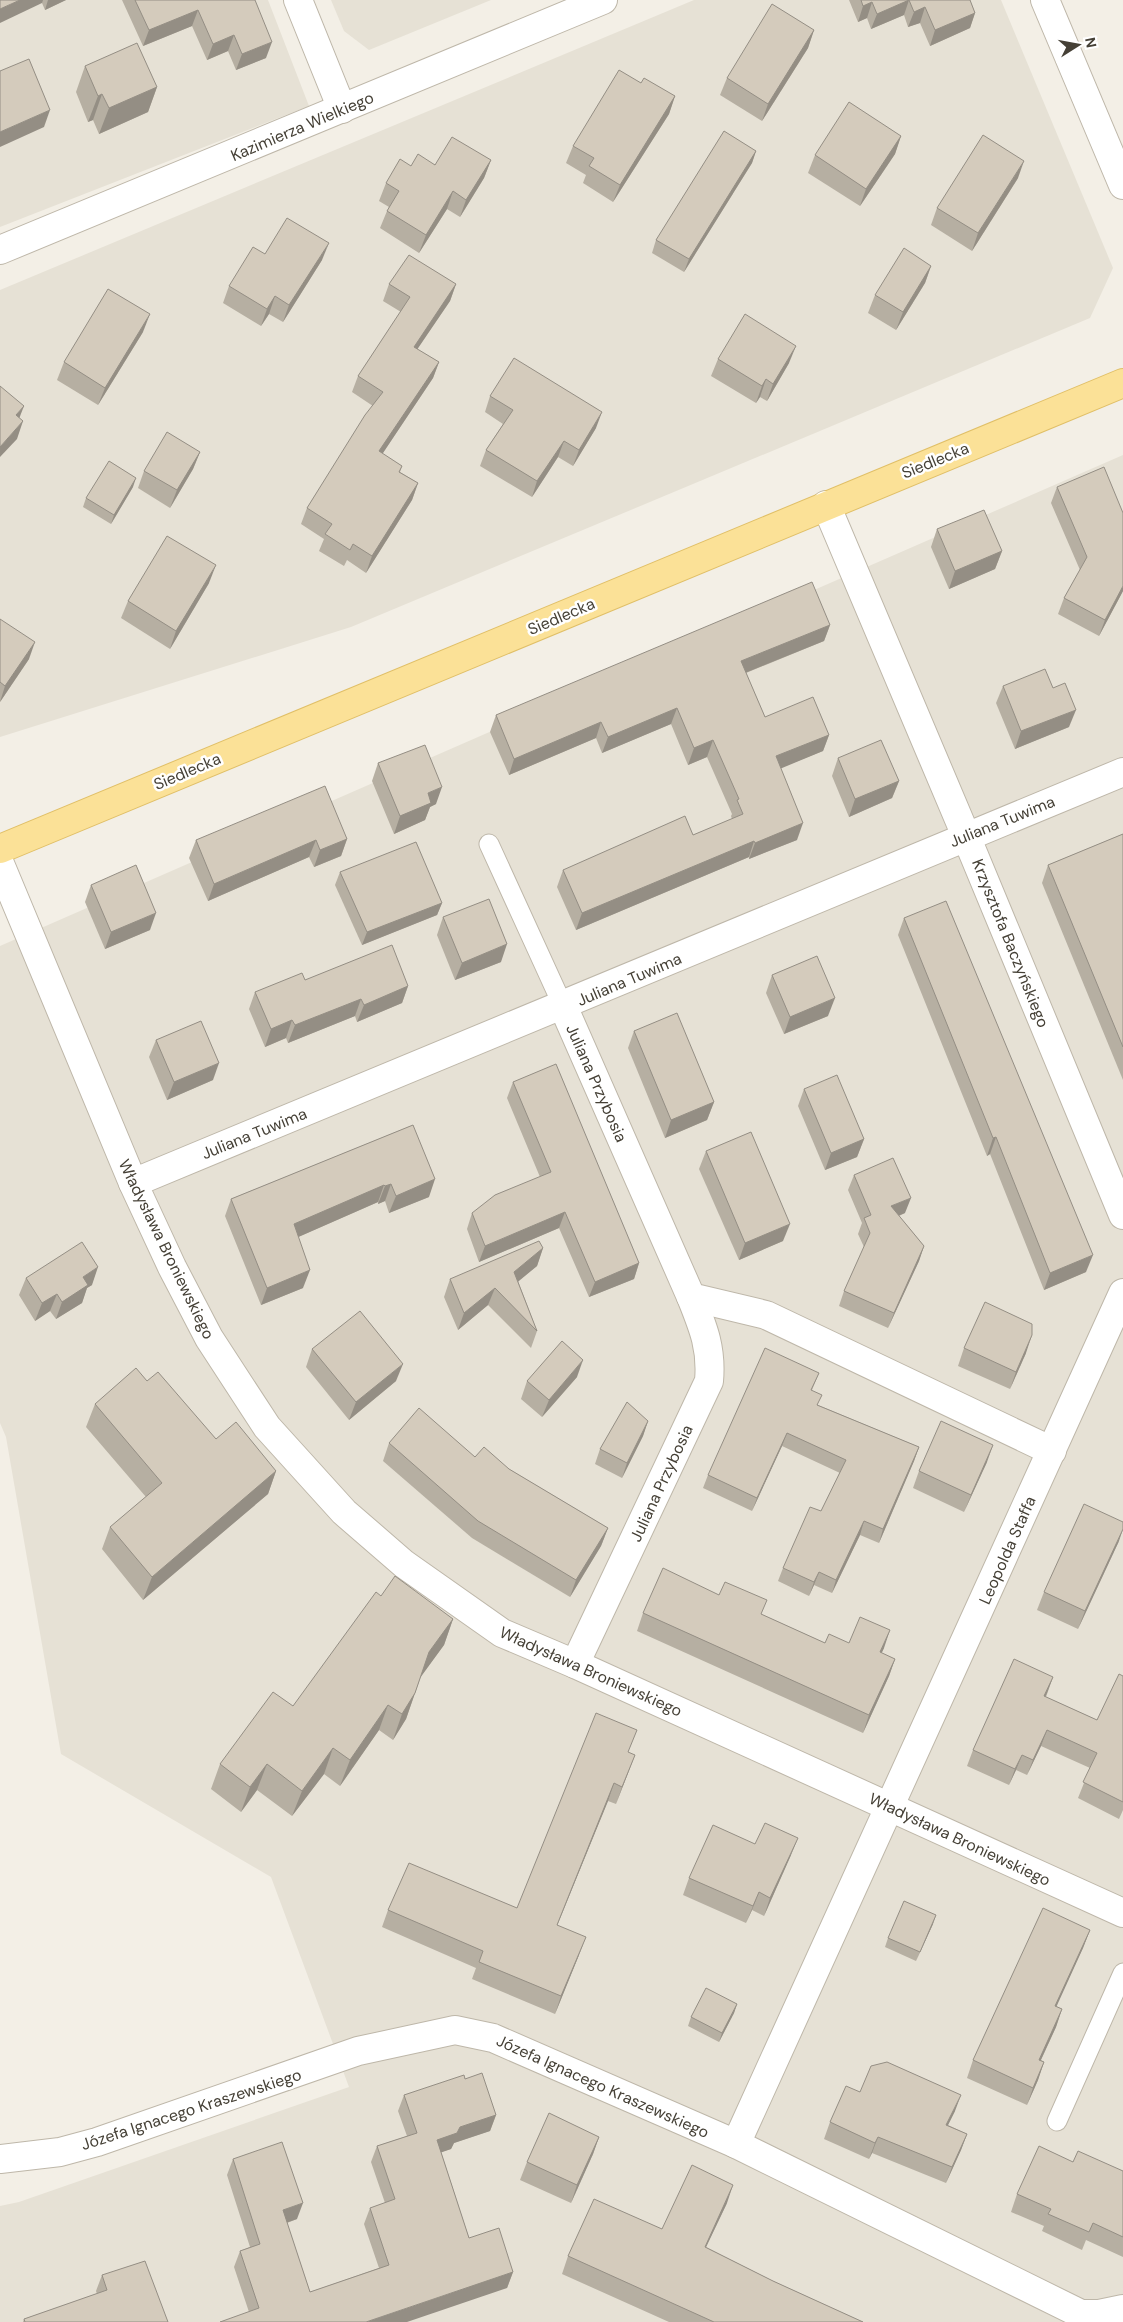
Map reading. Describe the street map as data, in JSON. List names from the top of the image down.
{
  "streets": {
    "main road": ["Siedlecka"],
    "street": [
      "Kazimierza Wielkiego",
      "Juliana Tuwima",
      "Krzysztofa Baczyńskiego",
      "Juliana Przybosia",
      "Władysława Broniewskiego",
      "Leopolda Staffa",
      "Józefa Ignacego Kraszewskiego"
    ]
  },
  "crossings": [
    ["Siedlecka", "Krzysztofa Baczyńskiego"],
    ["Juliana Tuwima", "Krzysztofa Baczyńskiego"],
    ["Juliana Tuwima", "Juliana Przybosia"],
    ["Juliana Tuwima", "Władysława Broniewskiego"],
    ["Juliana Przybosia", "Władysława Broniewskiego"],
    ["Władysława Broniewskiego", "Leopolda Staffa"],
    ["Leopolda Staffa", "Józefa Ignacego Kraszewskiego"]
  ],
  "north": "right"
}
